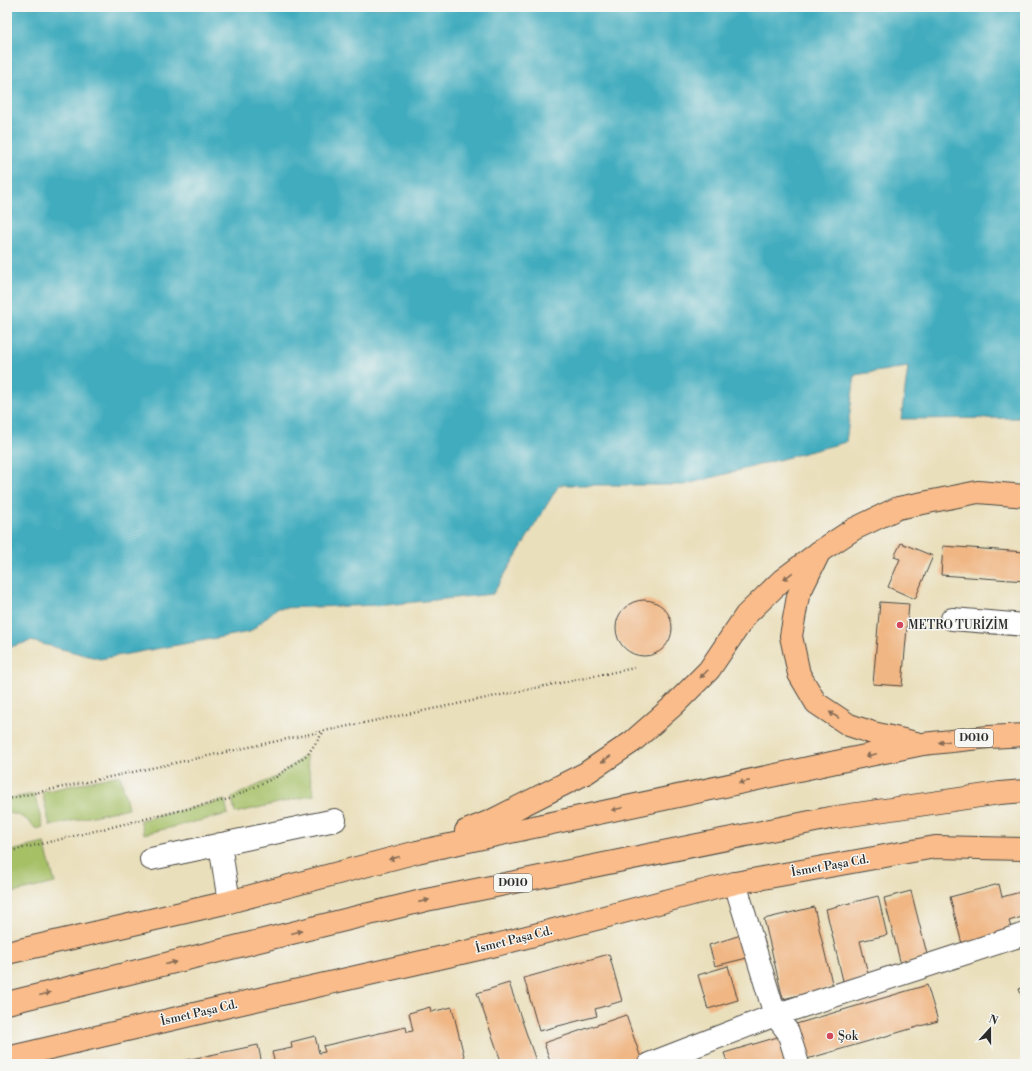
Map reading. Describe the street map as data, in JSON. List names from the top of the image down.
{
  "streets": {
    "main road": ["D010", "İsmet Paşa Cd."]
  },
  "places": ["METRO TURİZİM", "Şok"],
  "north": "top"
}
